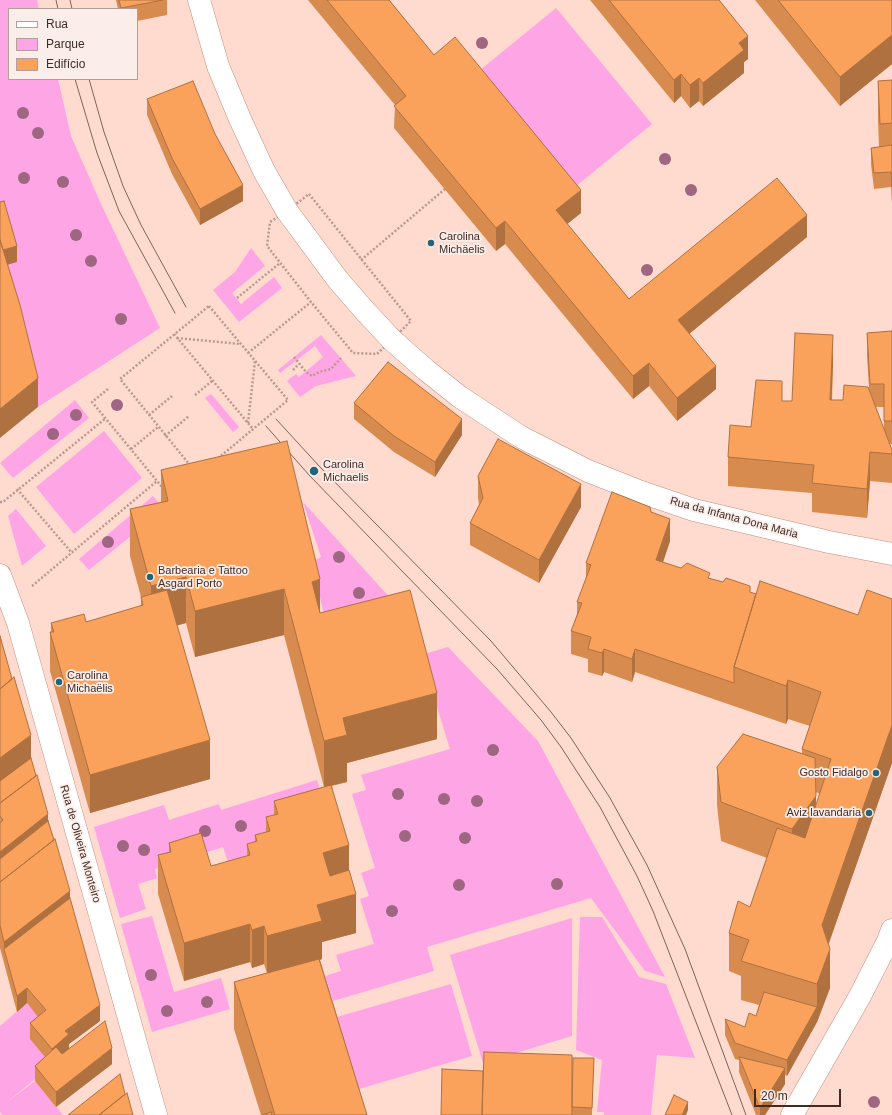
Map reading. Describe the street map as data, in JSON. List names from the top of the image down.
{
  "streets": {
    "street": ["Rua da Infanta Dona Maria", "Rua de Oliveira Monteiro"]
  },
  "places": [
    "Carolina Michäelis",
    "Carolina Michaelis",
    "Barbearia e Tattoo Asgard Porto",
    "Carolina Michaëlis",
    "Gosto Fidalgo",
    "Aviz lavandaria"
  ],
  "legend": ["Rua", "Parque", "Edifício"],
  "scale_bar": "20 m"
}
